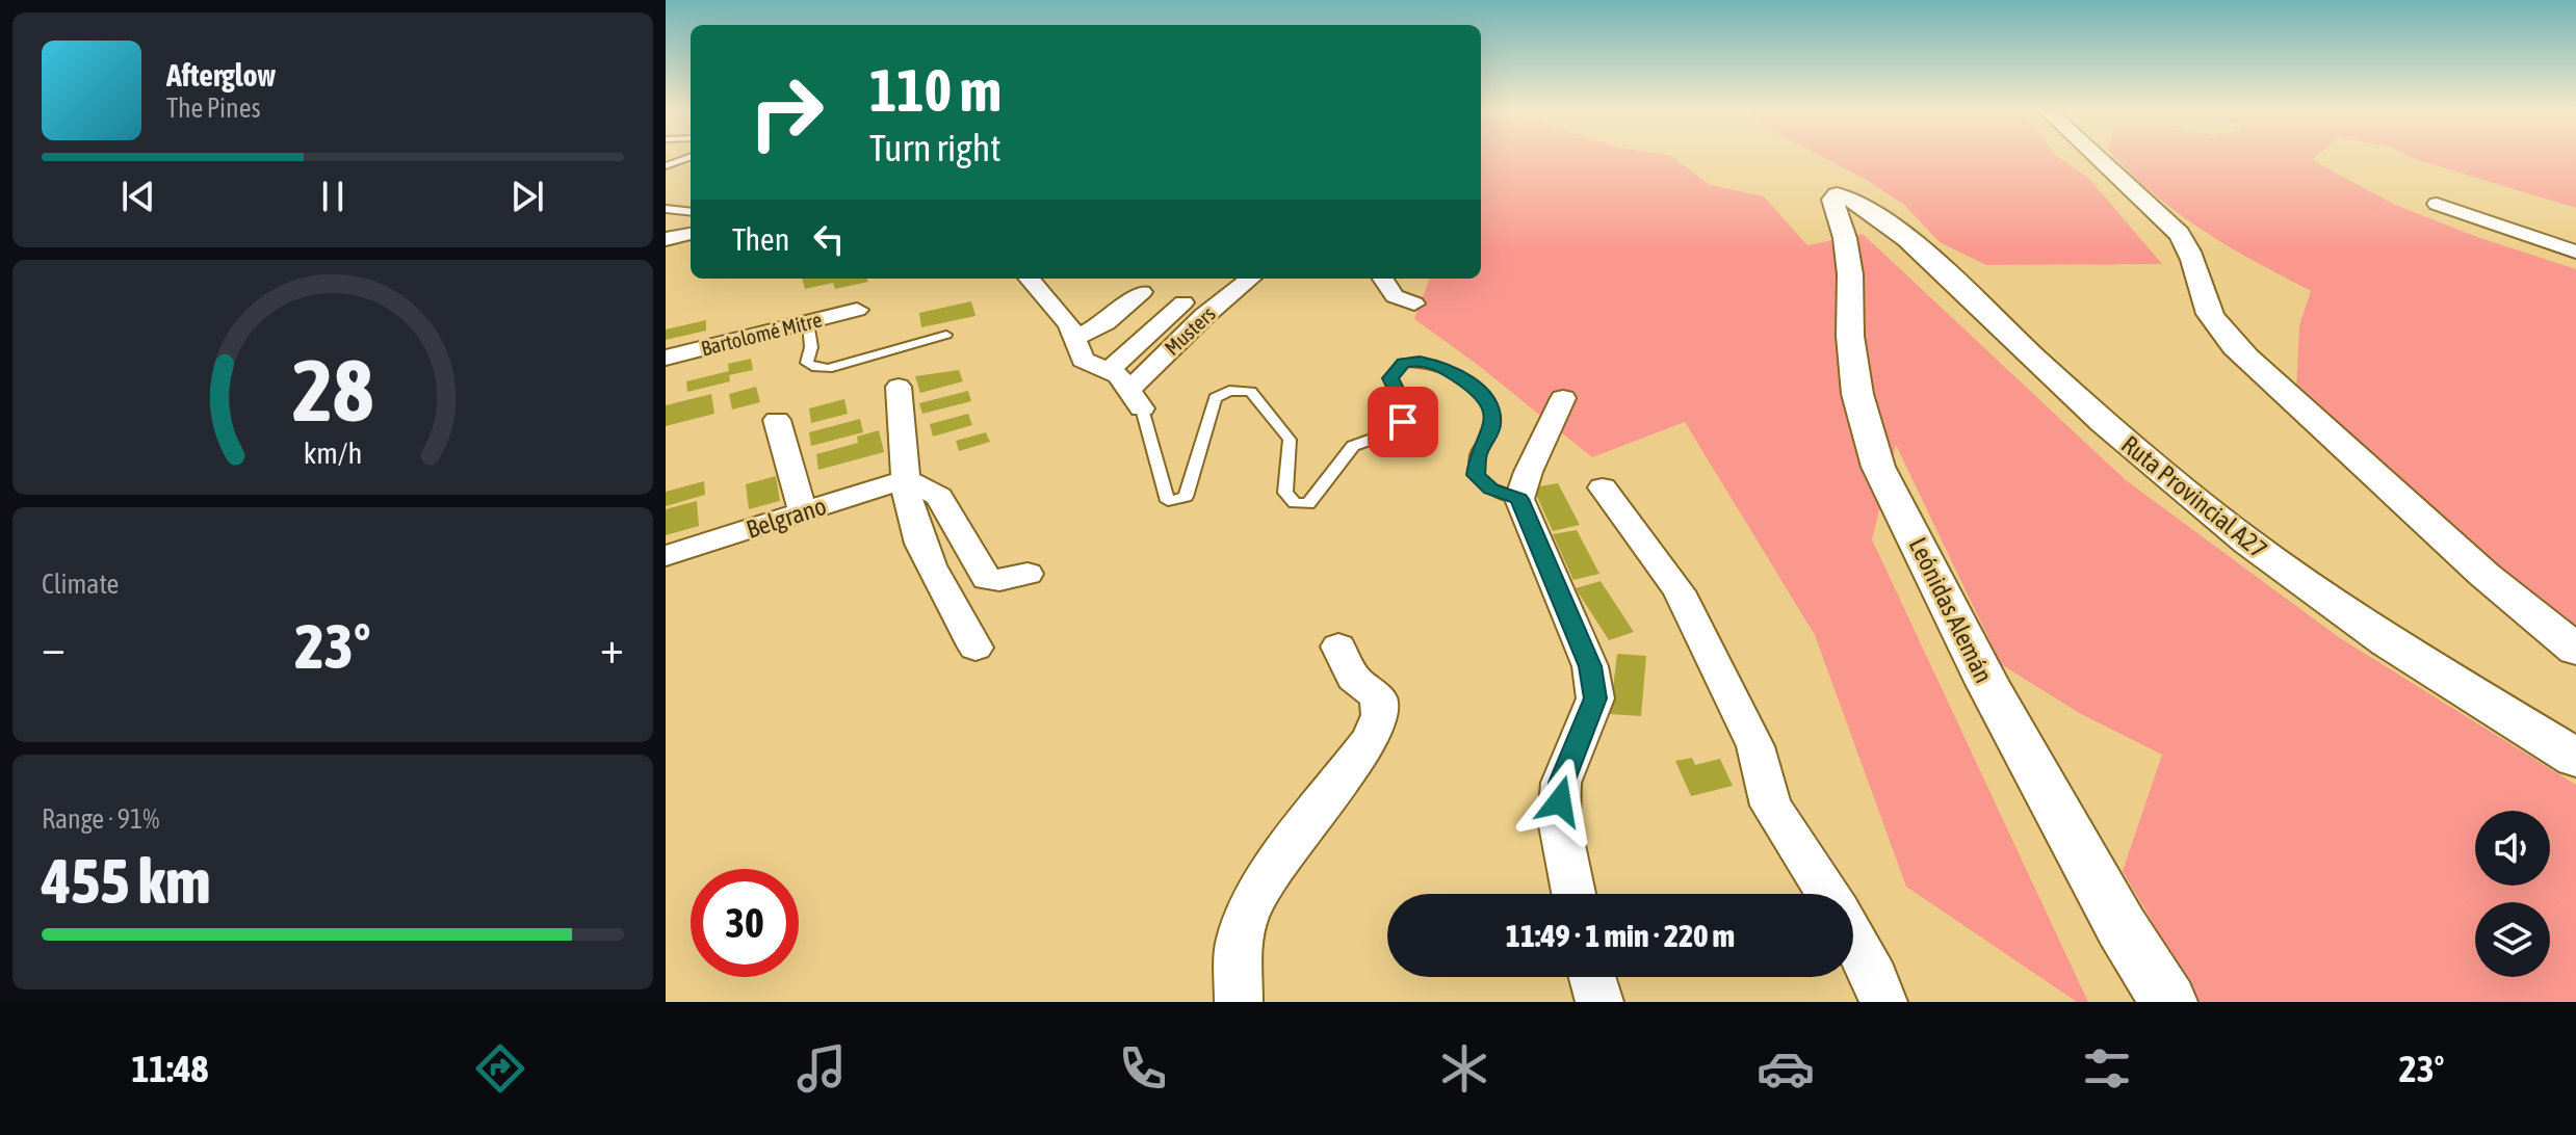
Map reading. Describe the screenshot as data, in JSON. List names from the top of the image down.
{
  "streets": {
    "street": [
      "Musters",
      "Bartolomé Mitre",
      "Ruta Provincial A27",
      "Belgrano",
      "Leónidas Alemán"
    ]
  },
  "crossings": [
    ["Ruta Provincial A27", "Leónidas Alemán"]
  ],
  "page": {
    "turn": ["110 m", "Turn right"],
    "song": ["Afterglow", "The Pines"],
    "then": "Then",
    "tile": [
      "Climate",
      ["Range · 91%", "455 km"]
    ],
    "heat": ["−", "23°", "+"],
    "limit": "30",
    "trip": "11:49 · 1 min · 220 m",
    "tabs": ["11:48", "23°"],
    "gauge": ["28", "km/h"]
  }
}
